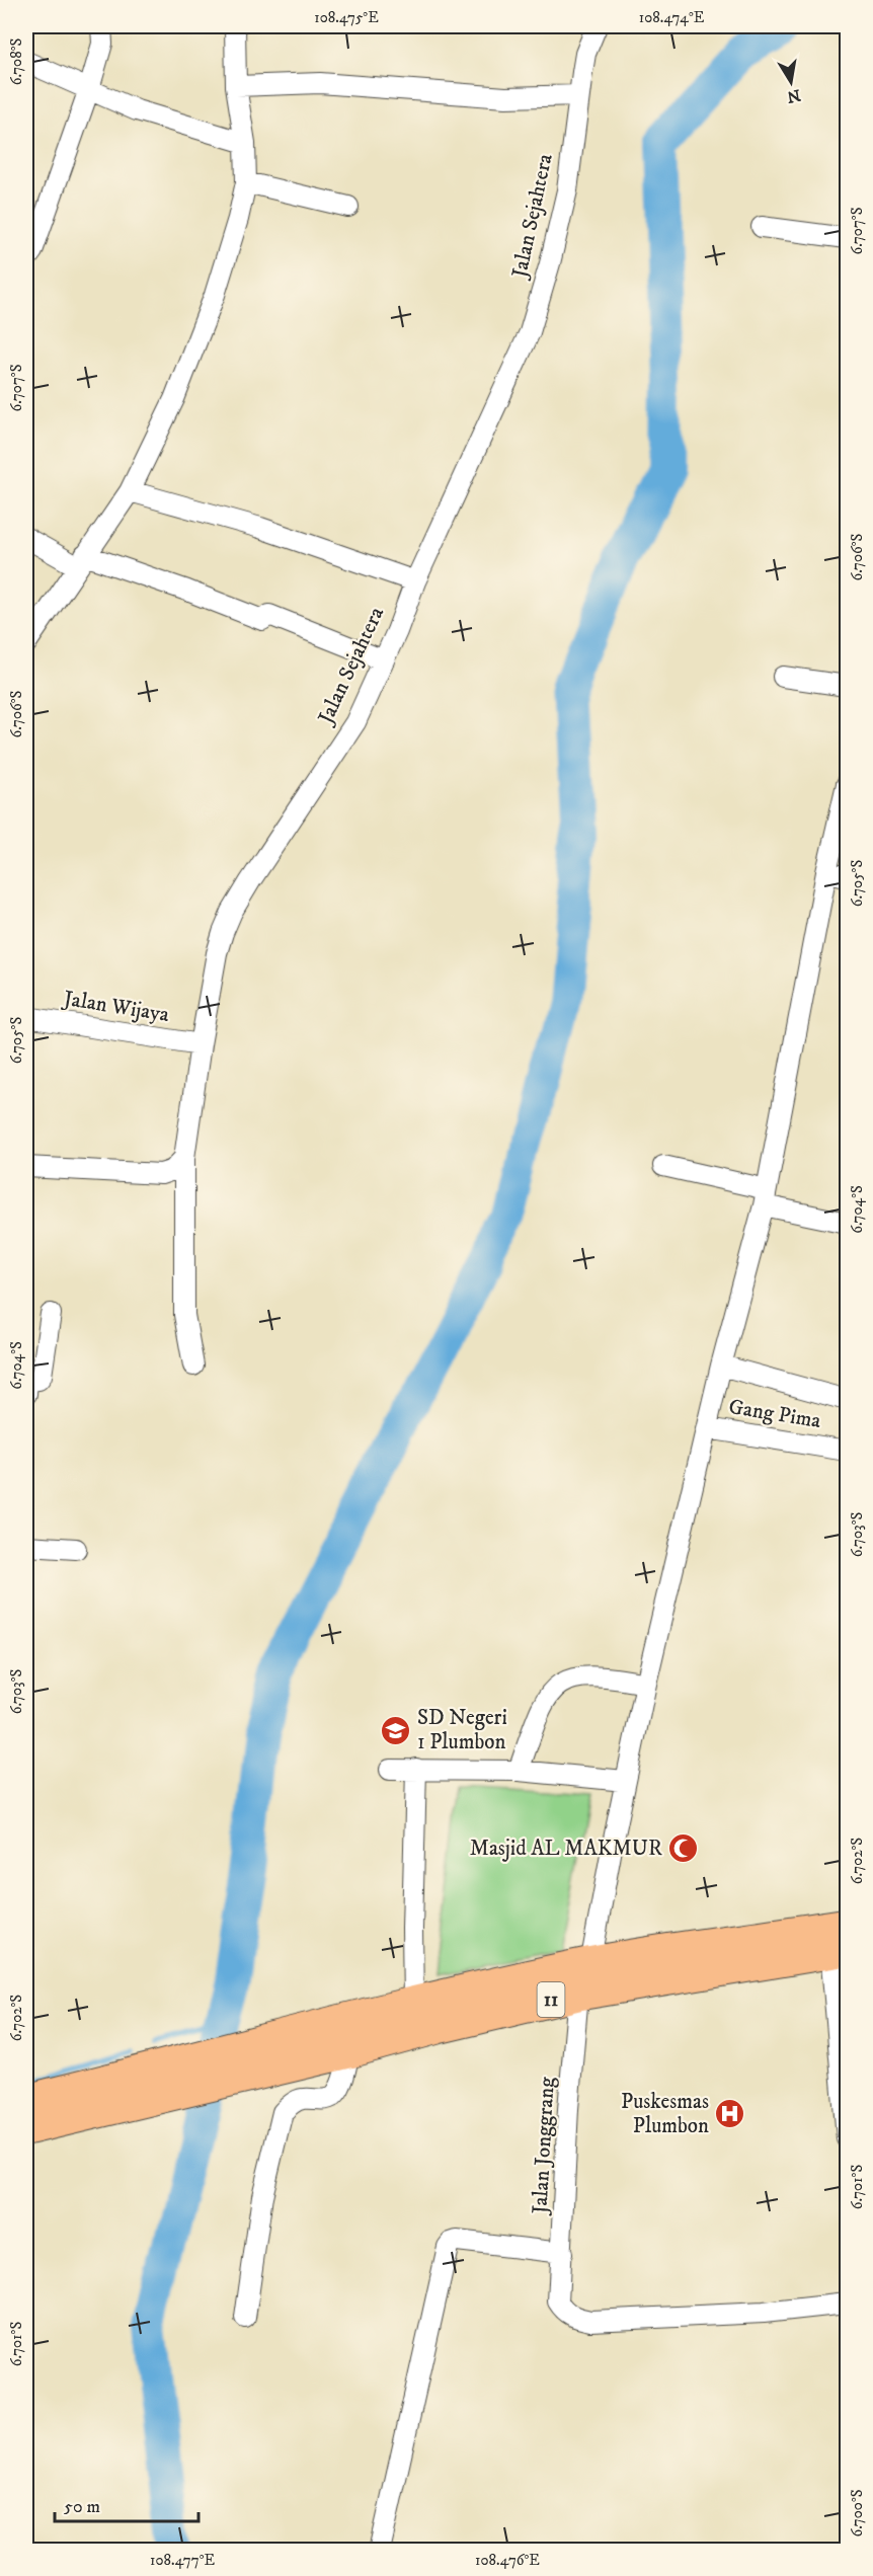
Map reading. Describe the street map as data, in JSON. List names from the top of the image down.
{
  "streets": {
    "highway": ["11"],
    "street": [
      "Jalan Sejahtera",
      "Jalan Wijaya",
      "Gang Pima",
      "Jalan Jonggrang"
    ]
  },
  "crossings": [
    ["Jalan Sejahtera", "Jalan Wijaya"],
    ["Gang Pima", "Jalan Jonggrang"],
    ["11", "Jalan Jonggrang"]
  ],
  "places": {
    "school or university": ["SD Negeri 1 Plumbon"],
    "mosque": ["Masjid AL MAKMUR"],
    "hospital": ["Puskesmas Plumbon"]
  },
  "scale_bar": "50 m",
  "north": "bottom",
  "coordinates": [
    "108.475°E",
    "108.474°E",
    "6.708°S",
    "6.707°S",
    "6.706°S",
    "6.705°S",
    "6.704°S",
    "6.703°S",
    "6.702°S",
    "6.701°S",
    "6.700°S",
    "108.477°E",
    "108.476°E"
  ]
}
